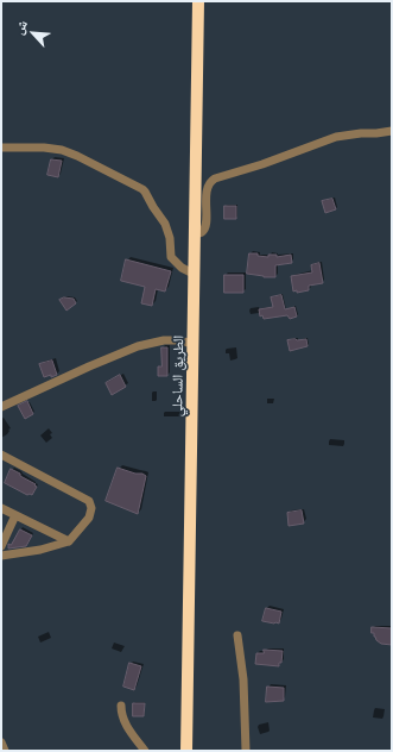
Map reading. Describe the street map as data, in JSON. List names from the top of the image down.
{
  "streets": {
    "highway": ["الطريق الساحلي"]
  },
  "north": "top left"
}
